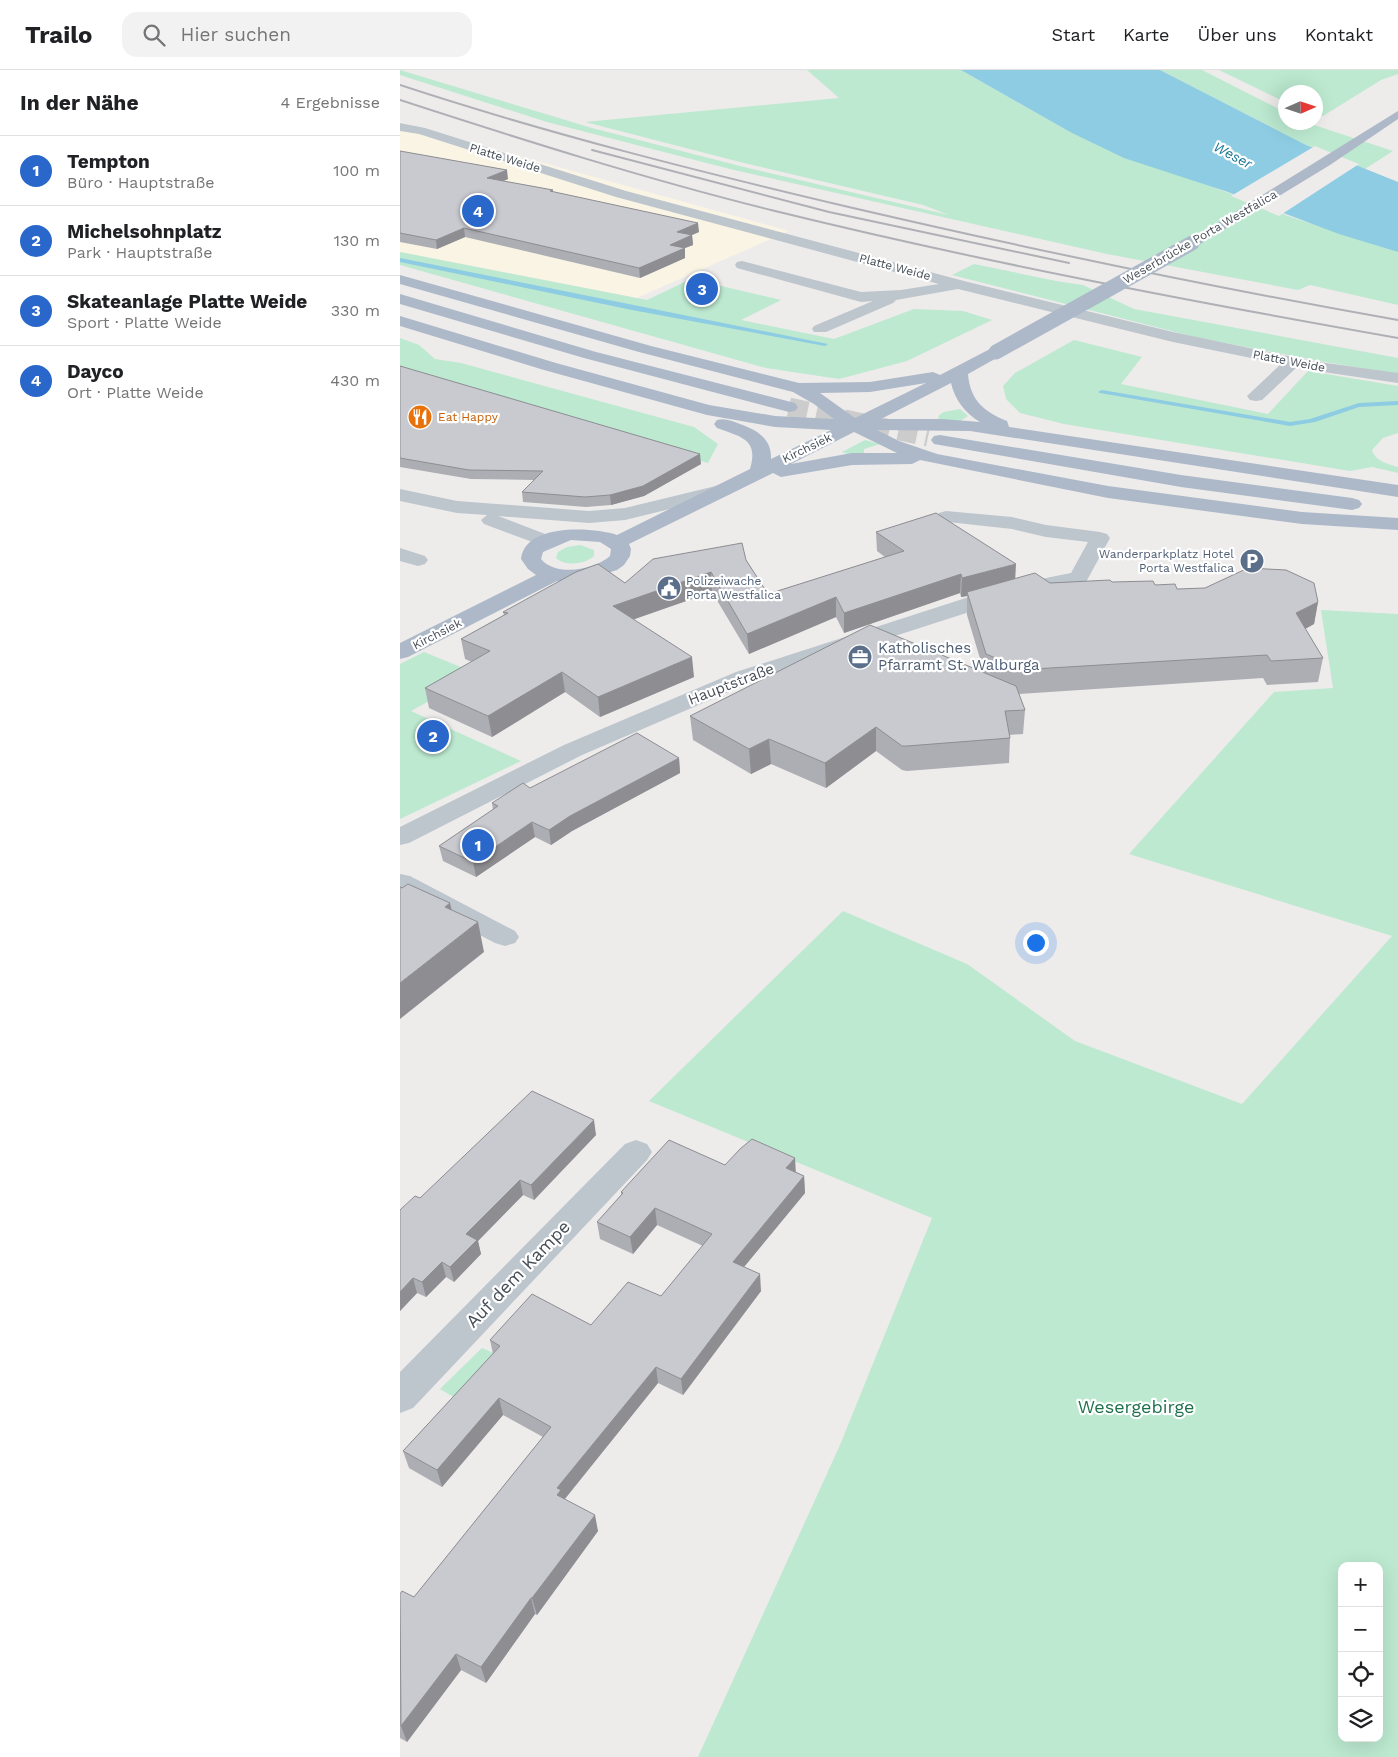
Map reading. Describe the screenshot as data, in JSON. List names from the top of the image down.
{
  "streets": {
    "main road": ["Weserbrücke Porta Westfalica", "Kirchsiek"],
    "street": ["Platte Weide", "Hauptstraße", "Auf dem Kampe"]
  },
  "crossings": [
    ["Weserbrücke Porta Westfalica", "Kirchsiek"]
  ],
  "water": ["Weser"],
  "parks": ["Wesergebirge"],
  "places": {
    "restaurant": ["Eat Happy"],
    "parking": ["Wanderparkplatz Hotel Porta Westfalica"],
    "public building": ["Polizeiwache Porta Westfalica"],
    "office": ["Katholisches Pfarramt St. Walburga"]
  },
  "north": "right",
  "page": {
    "header": "Trailo",
    "search": "Hier suchen",
    "nav": [
      "Start",
      "Karte",
      "Über uns",
      "Kontakt"
    ],
    "heading": ["In der Nähe", "4 Ergebnisse"],
    "list": [
      {
        "mark": "1",
        "name": "Tempton",
        "note": "Büro · Hauptstraße",
        "value": "100 m"
      },
      {
        "mark": "2",
        "name": "Michelsohnplatz",
        "note": "Park · Hauptstraße",
        "value": "130 m"
      },
      {
        "mark": "3",
        "name": "Skateanlage Platte Weide",
        "note": "Sport · Platte Weide",
        "value": "330 m"
      },
      {
        "mark": "4",
        "name": "Dayco",
        "note": "Ort · Platte Weide",
        "value": "430 m"
      }
    ],
    "pins": [
      "4",
      "3",
      "2",
      "1"
    ],
    "map_buttons": ["+", "−"]
  }
}
